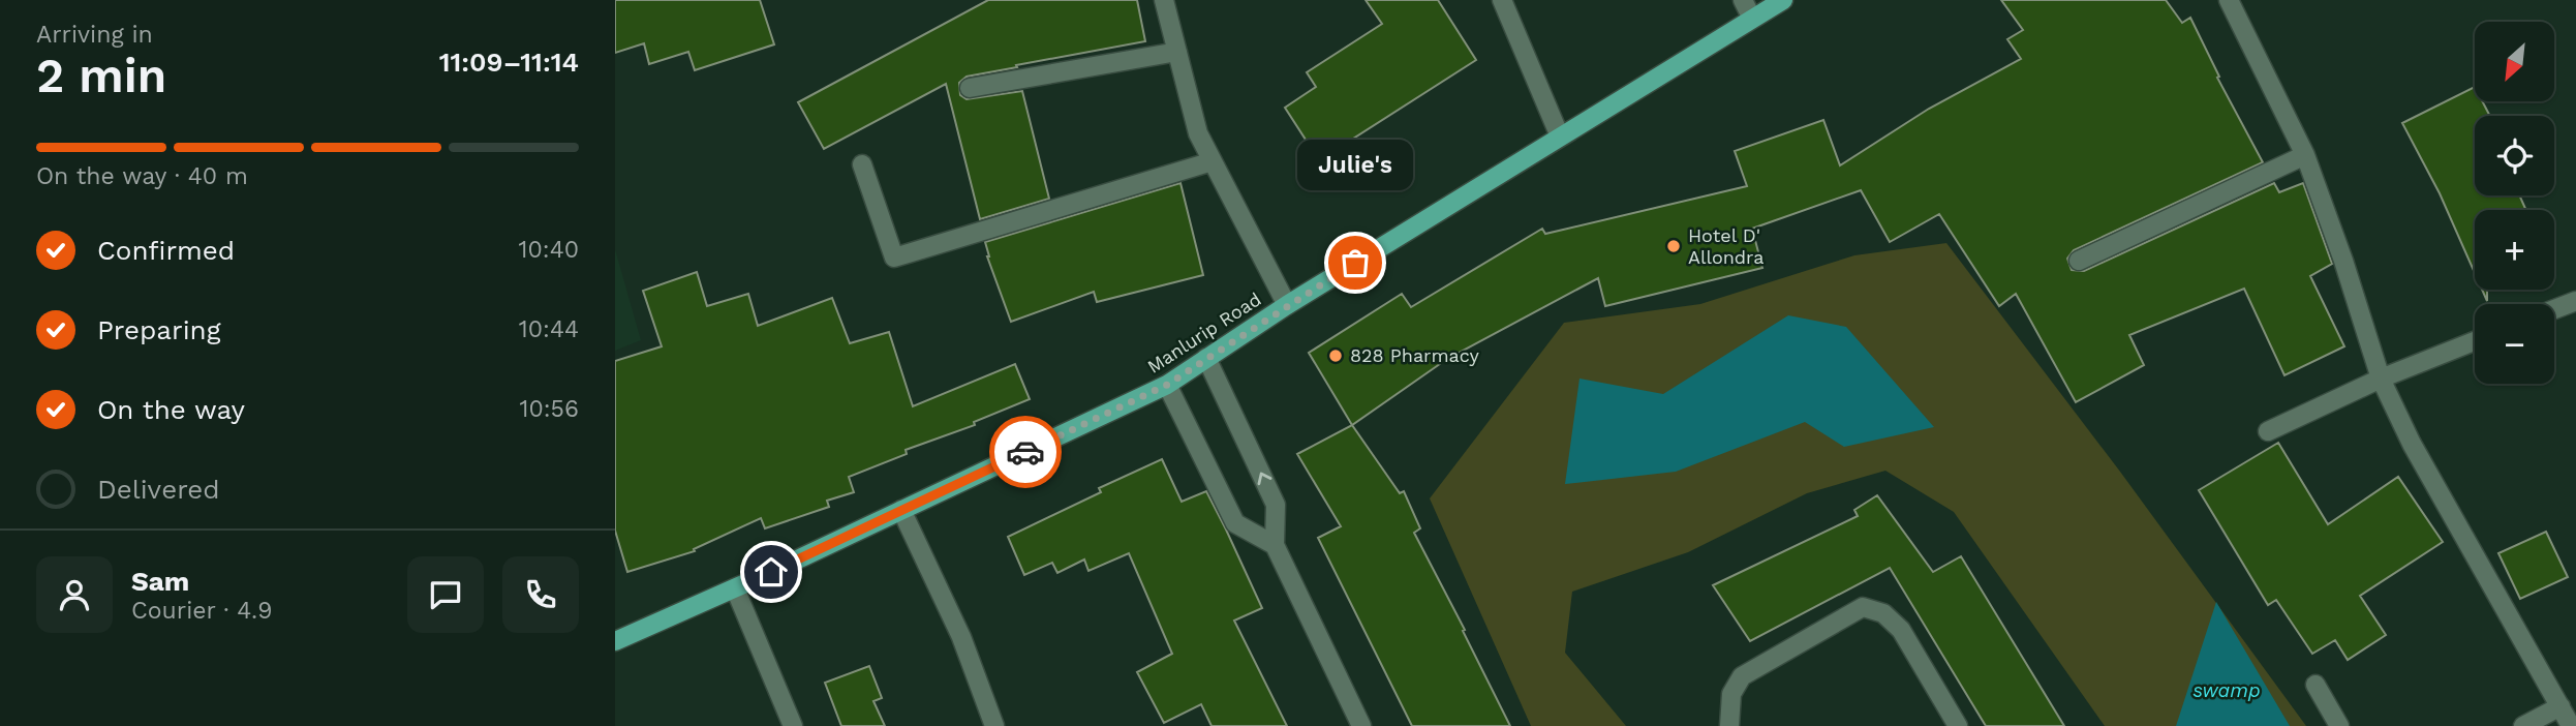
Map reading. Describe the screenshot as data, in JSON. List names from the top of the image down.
{
  "streets": {
    "main road": ["Manlurip Road"]
  },
  "water": ["swamp"],
  "places": ["Hotel D' Allondra", "Julie's", "828 Pharmacy"],
  "north": "bottom left",
  "page": {
    "heading": ["2 min", "Arriving in", "11:09–11:14"],
    "panel": ["Sam", "Courier · 4.9"],
    "map_buttons": ["+", "−"],
    "bar": "On the way · 40 m",
    "bubble": "Julie's",
    "list": [
      ["Confirmed", "10:40"],
      ["Preparing", "10:44"],
      ["On the way", "10:56"],
      "Delivered"
    ]
  }
}
